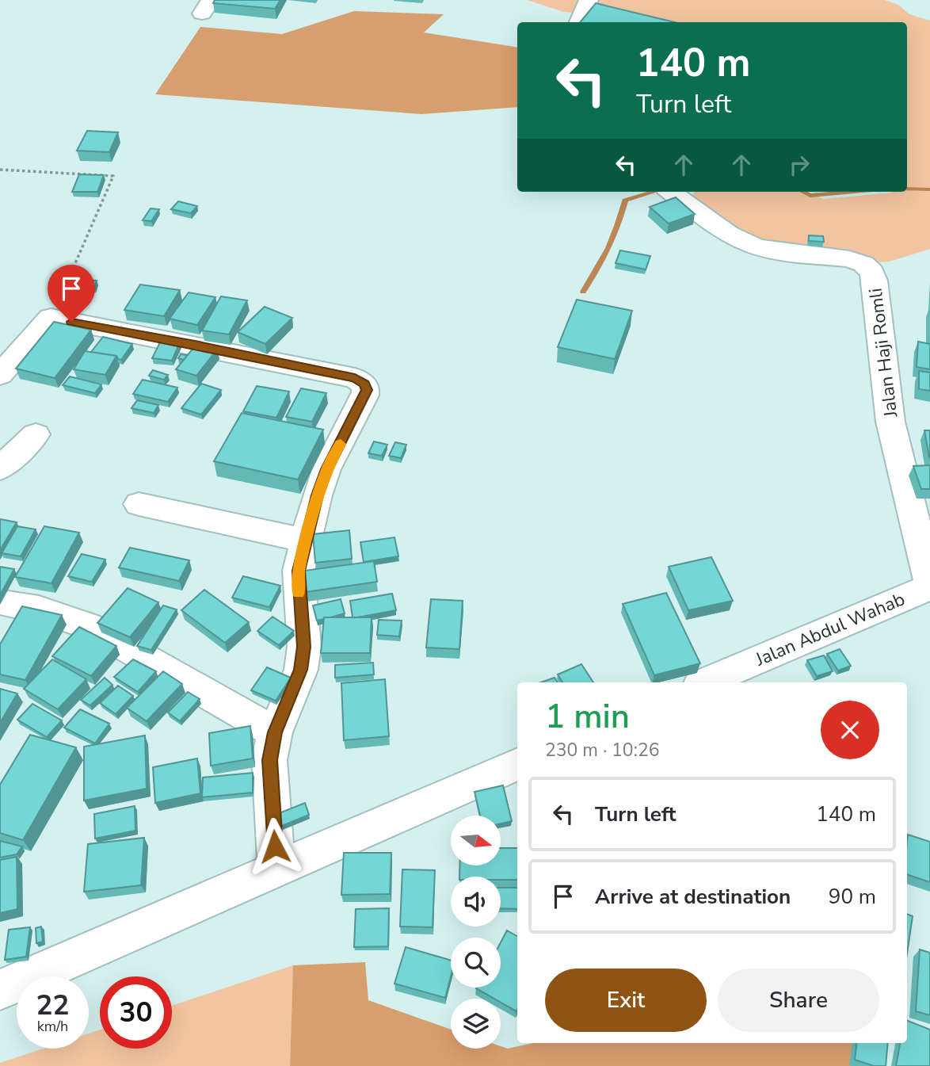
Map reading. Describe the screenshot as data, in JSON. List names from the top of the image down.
{
  "streets": {
    "street": ["Jalan Haji Romli", "Jalan Abdul Wahab"]
  },
  "north": "right",
  "page": {
    "turn": ["140 m", "Turn left"],
    "heading": ["1 min", "230 m · 10:26"],
    "list": [
      {
        "name": "Turn left",
        "value": "140 m"
      },
      {
        "name": "Arrive at destination",
        "value": "90 m"
      }
    ],
    "buttons": ["Exit", "Share"],
    "speed": "22 km/h",
    "limit": "30"
  }
}
